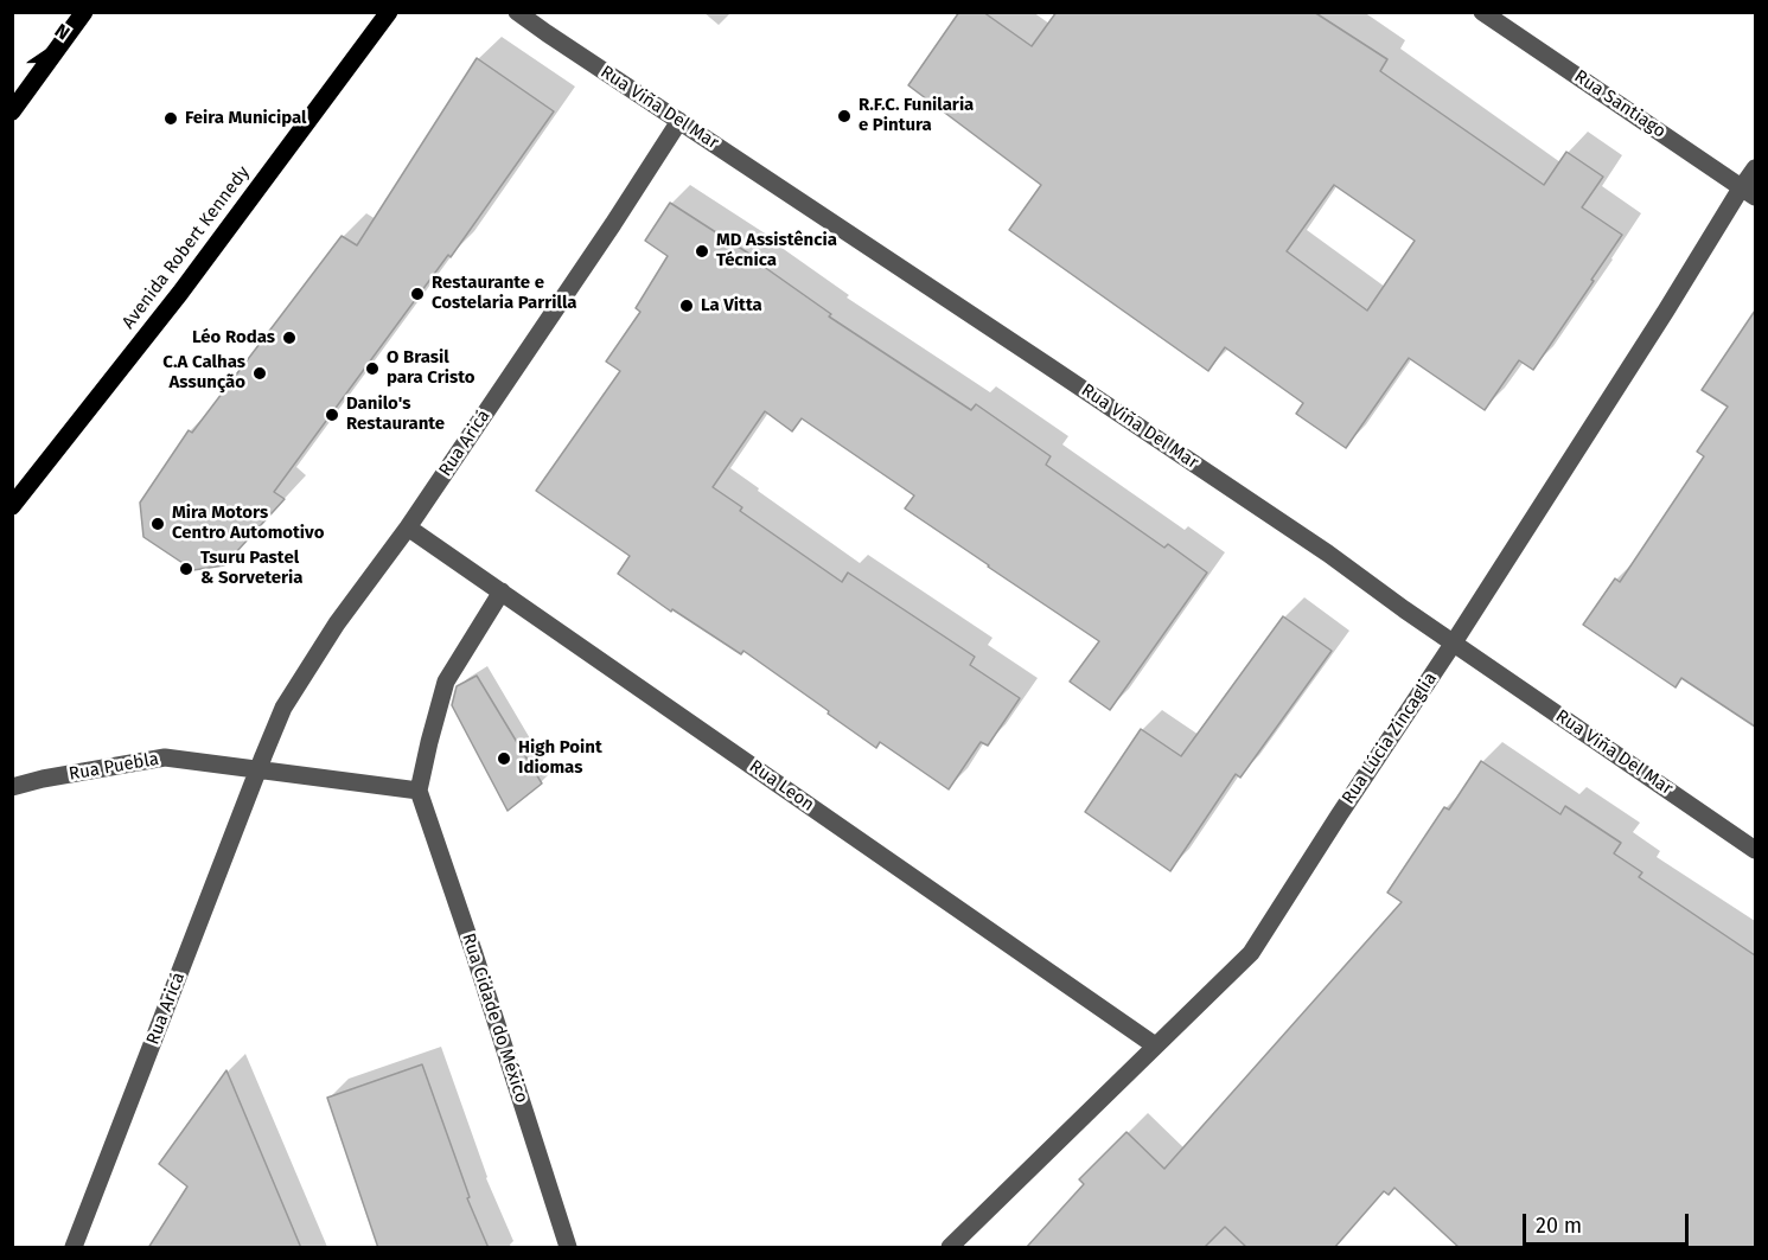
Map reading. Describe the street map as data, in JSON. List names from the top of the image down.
{
  "streets": {
    "main road": ["Avenida Robert Kennedy"],
    "street": [
      "Rua Santiago",
      "Rua Viña Del Mar",
      "Rua Aricá",
      "Rua Lúcia Zincaglia",
      "Rua Puebla",
      "Rua Leon",
      "Rua Cidade do México"
    ]
  },
  "crossings": [
    ["Rua Santiago", "Rua Lúcia Zincaglia"],
    ["Rua Viña Del Mar", "Rua Aricá"],
    ["Rua Viña Del Mar", "Rua Lúcia Zincaglia"],
    ["Rua Aricá", "Rua Puebla"],
    ["Rua Aricá", "Rua Leon"],
    ["Rua Lúcia Zincaglia", "Rua Leon"]
  ],
  "places": [
    "R.F.C. Funilaria e Pintura",
    "Feira Municipal",
    "MD Assistência Técnica",
    "Restaurante e Costelaria Parrilla",
    "La Vitta",
    "Léo Rodas",
    "O Brasil para Cristo",
    "C.A Calhas Assunção",
    "Danilo's Restaurante",
    "Mira Motors Centro Automotivo",
    "Tsuru Pastel & Sorveteria",
    "High Point Idiomas"
  ],
  "scale_bar": "20 m",
  "north": "top right"
}
